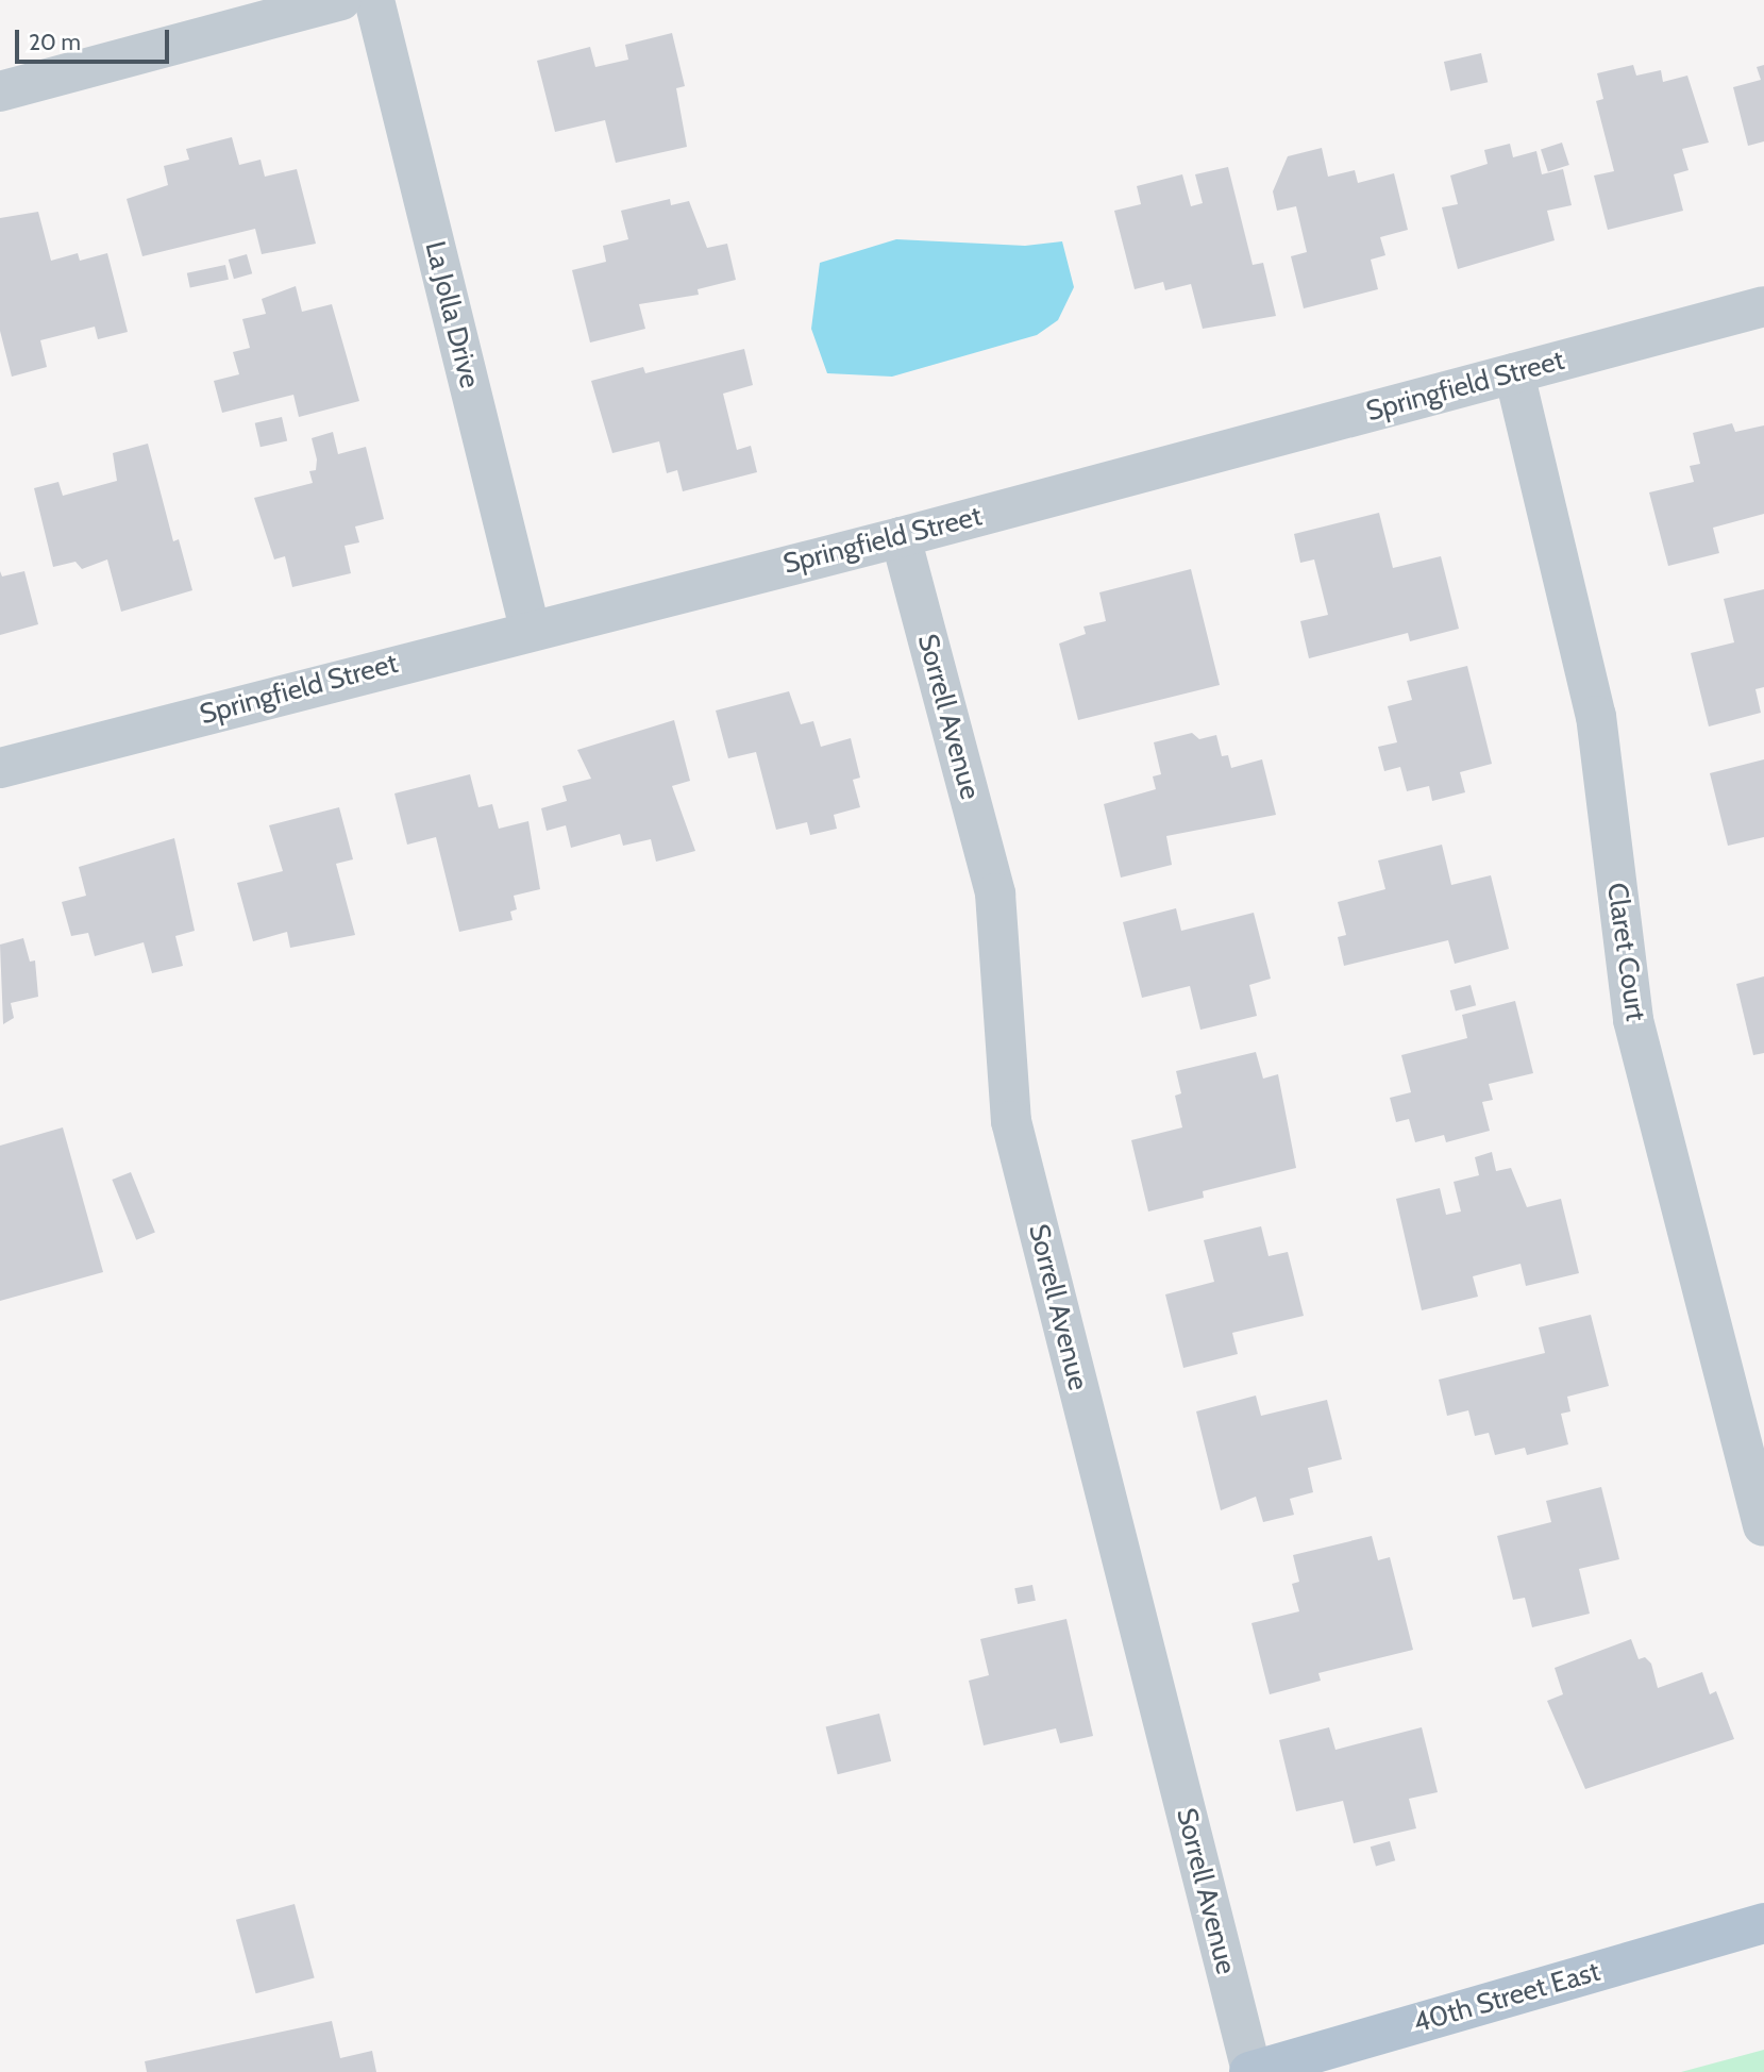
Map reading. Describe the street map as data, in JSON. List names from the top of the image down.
{
  "streets": {
    "main road": ["40th Street East"],
    "street": [
      "La Jolla Drive",
      "Springfield Street",
      "Sorrell Avenue",
      "Claret Court"
    ]
  },
  "crossings": [
    ["La Jolla Drive", "Springfield Street"],
    ["Springfield Street", "Sorrell Avenue"],
    ["Springfield Street", "Claret Court"],
    ["Sorrell Avenue", "40th Street East"]
  ],
  "scale_bar": "20 m"
}
